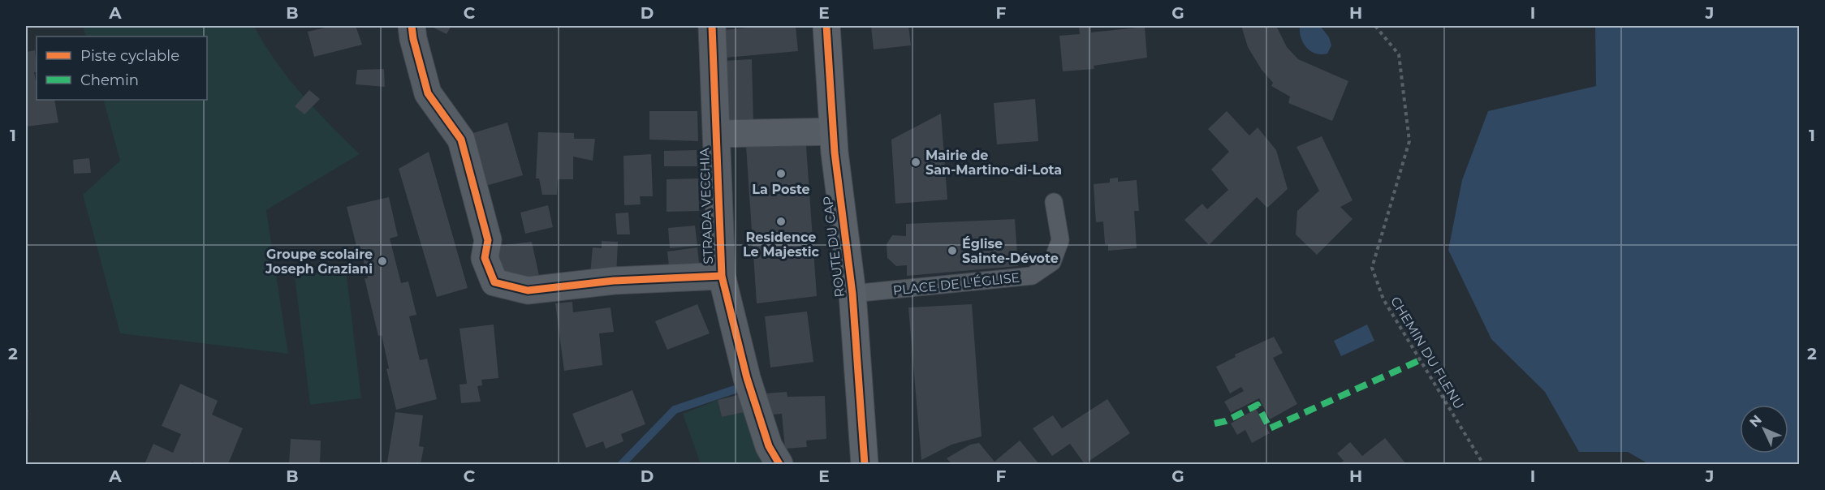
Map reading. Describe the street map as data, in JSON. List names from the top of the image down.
{
  "streets": {
    "main road": ["ROUTE DU CAP"],
    "street": ["STRADA VECCHIA"],
    "lane": ["PLACE DE L'ÉGLISE"],
    "path": ["CHEMIN DU FLENU"]
  },
  "crossings": [
    ["ROUTE DU CAP", "PLACE DE L'ÉGLISE"]
  ],
  "places": [
    "Mairie de San-Martino-di-Lota",
    "La Poste",
    "Residence Le Majestic",
    "Église Sainte-Dévote",
    "Groupe scolaire Joseph Graziani"
  ],
  "legend": ["Piste cyclable", "Chemin"],
  "north": "top left",
  "grid": {
    "columns": [
      "A",
      "B",
      "C",
      "D",
      "E",
      "F",
      "G",
      "H",
      "I",
      "J"
    ],
    "rows": ["1", "2"]
  }
}
